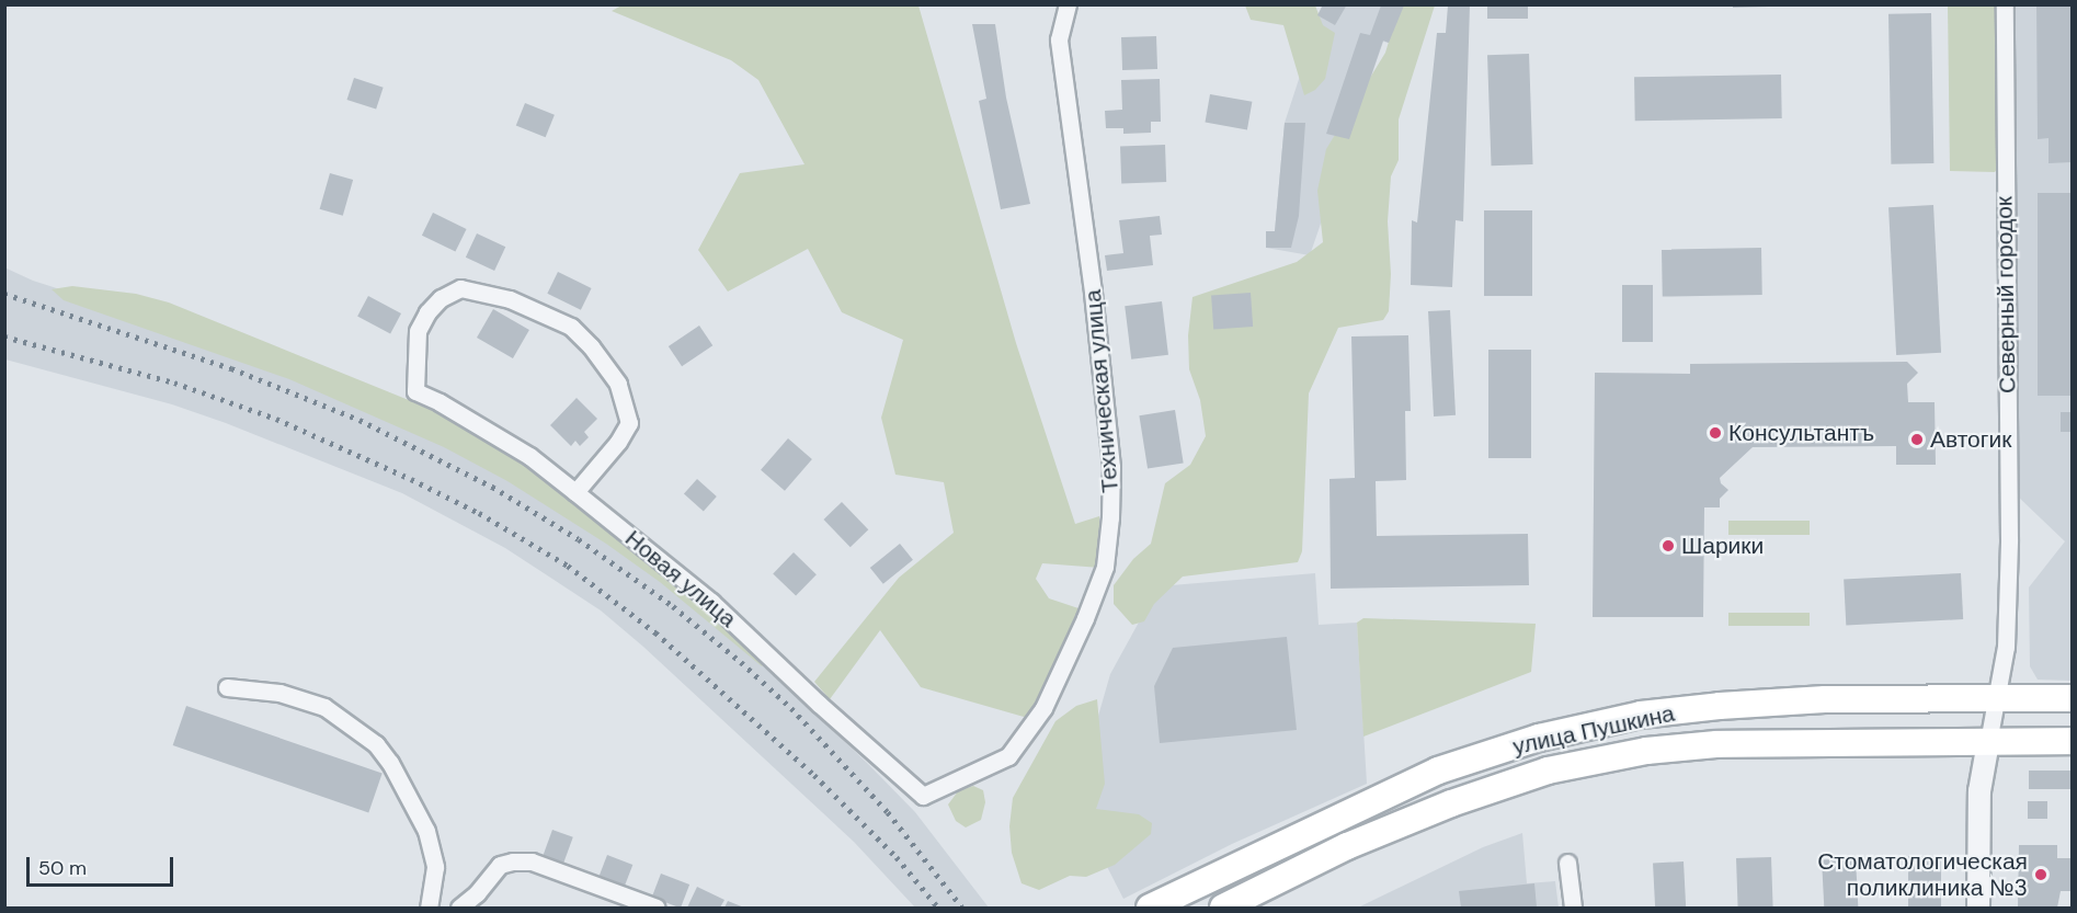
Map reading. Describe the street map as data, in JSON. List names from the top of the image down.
{
  "streets": {
    "main road": ["улица Пушкина"],
    "street": ["Северный городок", "Техническая улица", "Новая улица"]
  },
  "crossings": [
    ["Северный городок", "улица Пушкина"],
    ["Техническая улица", "Новая улица"]
  ],
  "places": [
    "Консультантъ",
    "Автогик",
    "Шарики",
    "Стоматологическая поликлиника №3"
  ],
  "scale_bar": "50 m"
}
